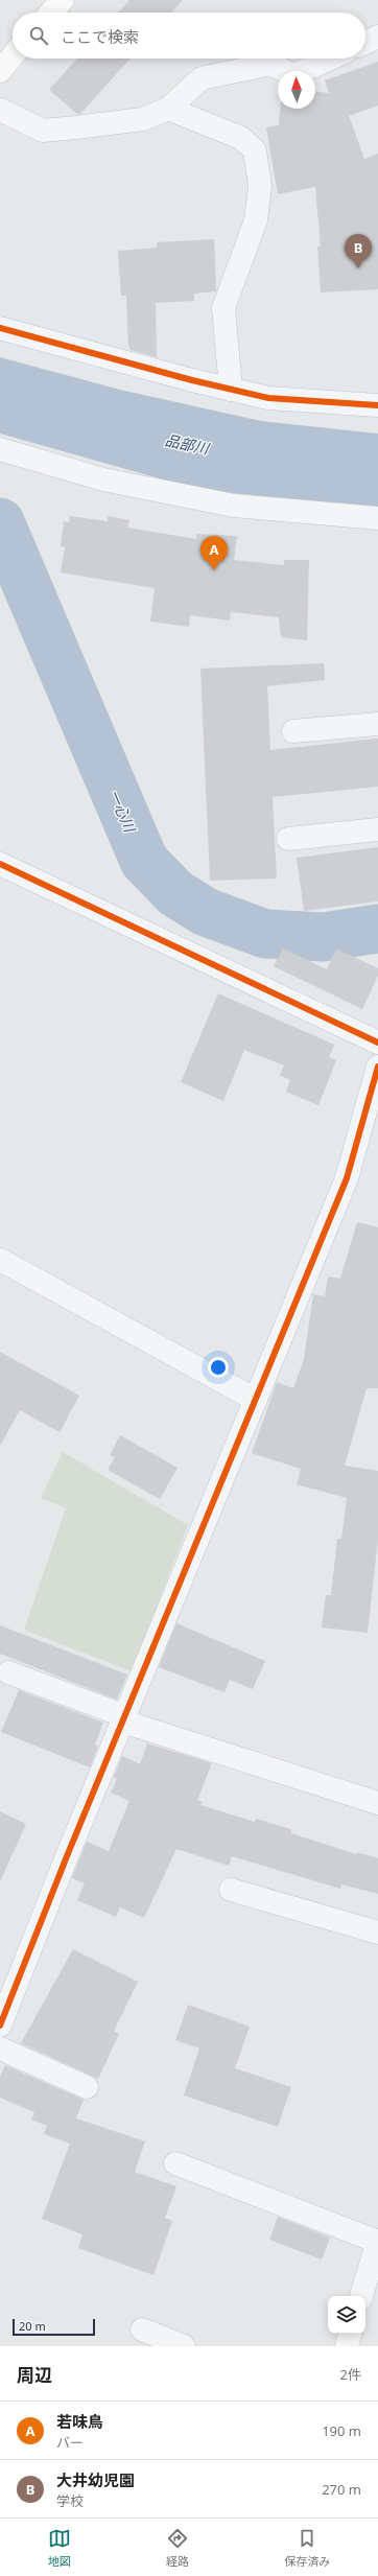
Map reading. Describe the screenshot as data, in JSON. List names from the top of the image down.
{
  "water": ["品部川", "一心川"],
  "scale_bar": "20 m",
  "north": "top",
  "page": {
    "search": "ここで検索",
    "pins": ["B", "A"],
    "scale": "20 m",
    "heading": ["周辺", "2件"],
    "list": [
      {
        "mark": "A",
        "name": "若味鳥",
        "note": "バー",
        "value": "190 m"
      },
      {
        "mark": "B",
        "name": "大井幼児園",
        "note": "学校",
        "value": "270 m"
      }
    ],
    "nav": ["地図", "経路", "保存済み"]
  }
}
